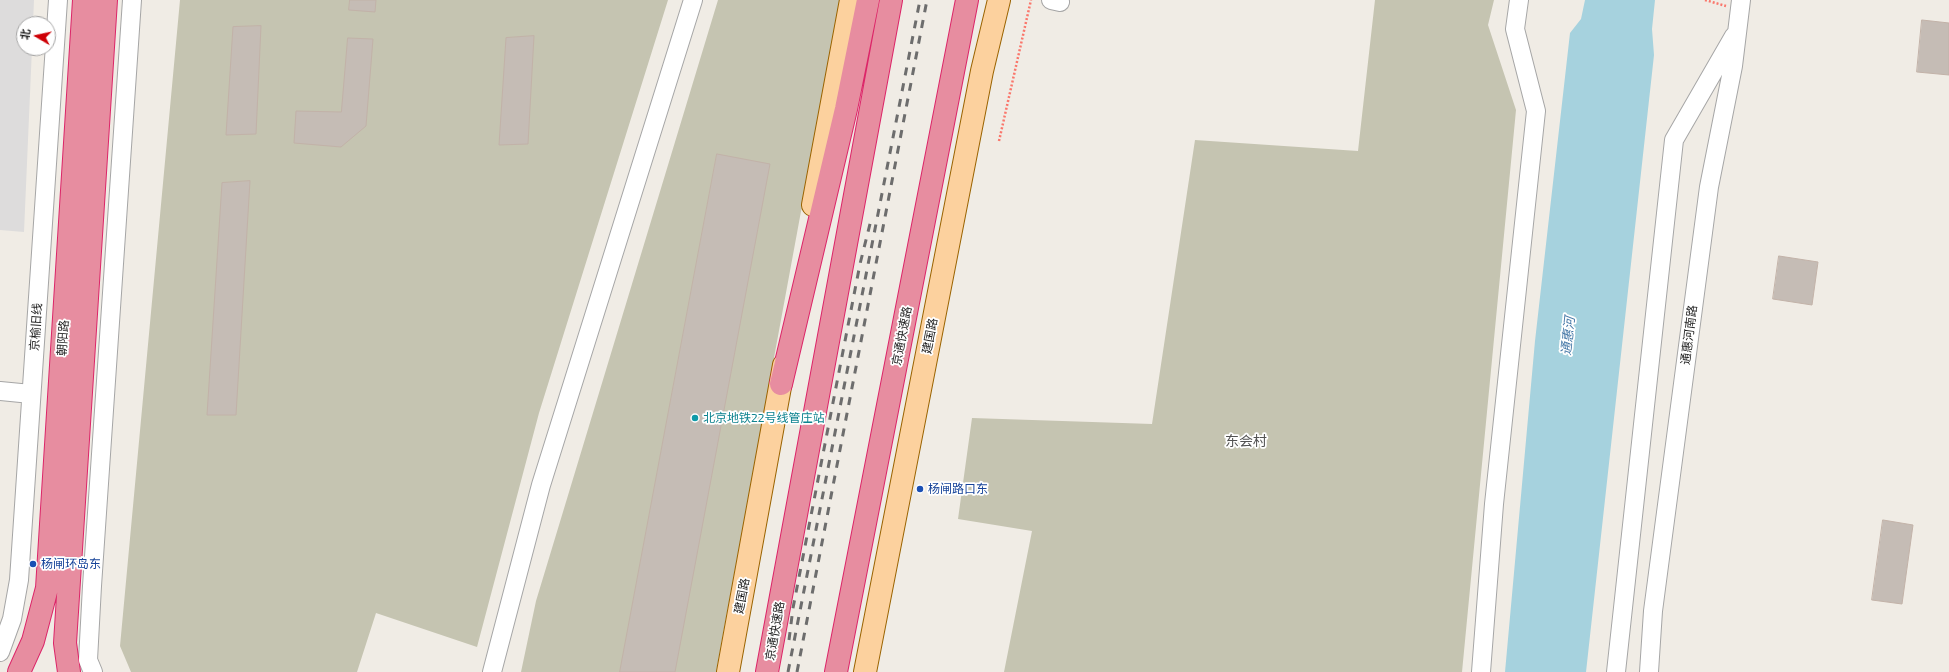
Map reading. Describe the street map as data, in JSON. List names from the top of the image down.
{
  "streets": {
    "highway": ["京通快速路", "朝阳路"],
    "main road": ["建国路"],
    "street": ["京榆旧线", "通惠河南路"]
  },
  "districts": ["东会村"],
  "water": ["通惠河"],
  "places": ["北京地铁22号线管庄站", "杨闸路口东", "杨闸环岛东"],
  "north": "left"
}
